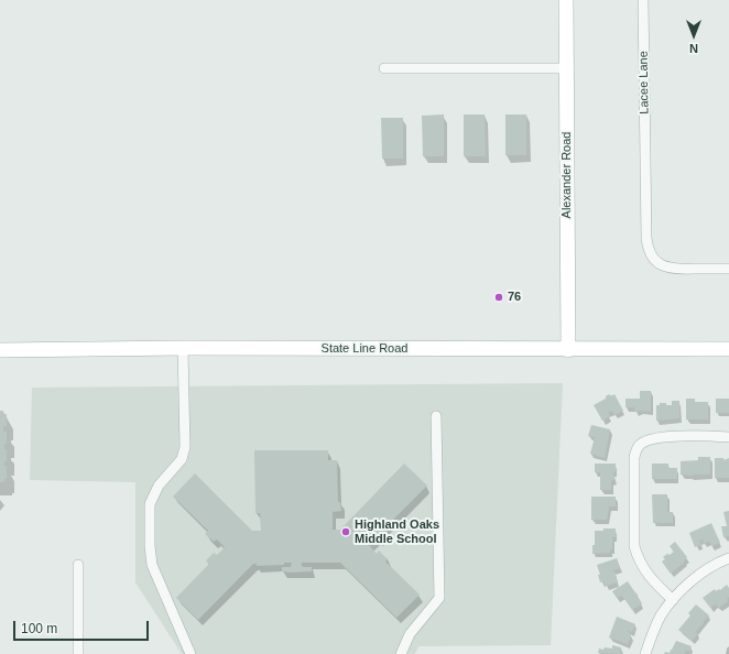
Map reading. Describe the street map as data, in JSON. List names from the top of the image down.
{
  "streets": {
    "street": ["Lacee Lane", "Alexander Road", "State Line Road"]
  },
  "crossings": [
    ["Alexander Road", "State Line Road"]
  ],
  "places": ["76", "Highland Oaks Middle School"],
  "scale_bar": "100 m",
  "north": "bottom"
}
